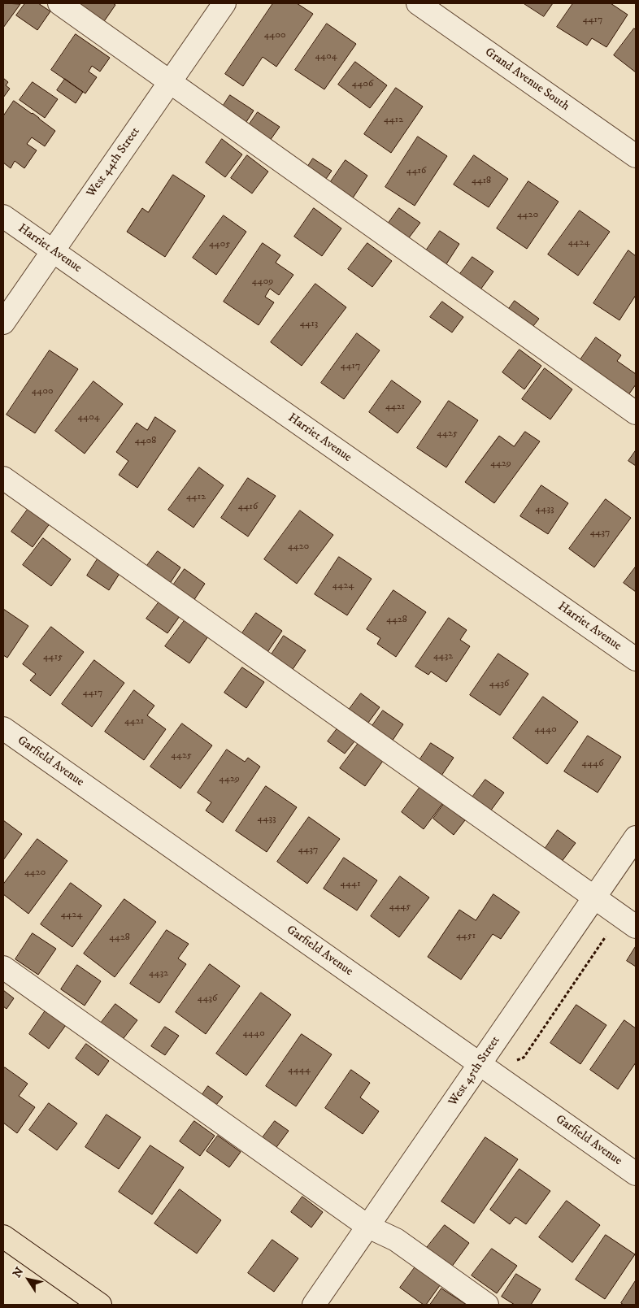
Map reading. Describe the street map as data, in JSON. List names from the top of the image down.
{
  "streets": {
    "street": [
      "Grand Avenue South",
      "West 44th Street",
      "Harriet Avenue",
      "Garfield Avenue",
      "West 45th Street"
    ]
  },
  "crossings": [
    ["West 44th Street", "Harriet Avenue"],
    ["Garfield Avenue", "West 45th Street"]
  ],
  "house_numbers": [
    "4417",
    "4400",
    "4404",
    "4406",
    "4412",
    "4416",
    "4418",
    "4420",
    "4424",
    "4405",
    "4409",
    "4413",
    "4417",
    "4400",
    "4421",
    "4404",
    "4425",
    "4408",
    "4429",
    "4412",
    "4416",
    "4433",
    "4437",
    "4420",
    "4424",
    "4428",
    "4432",
    "4415",
    "4436",
    "4417",
    "4421",
    "4440",
    "4425",
    "4446",
    "4429",
    "4433",
    "4437",
    "4420",
    "4441",
    "4445",
    "4424",
    "4451",
    "4428",
    "4432",
    "4436",
    "4440",
    "4444"
  ],
  "north": "top left"
}
